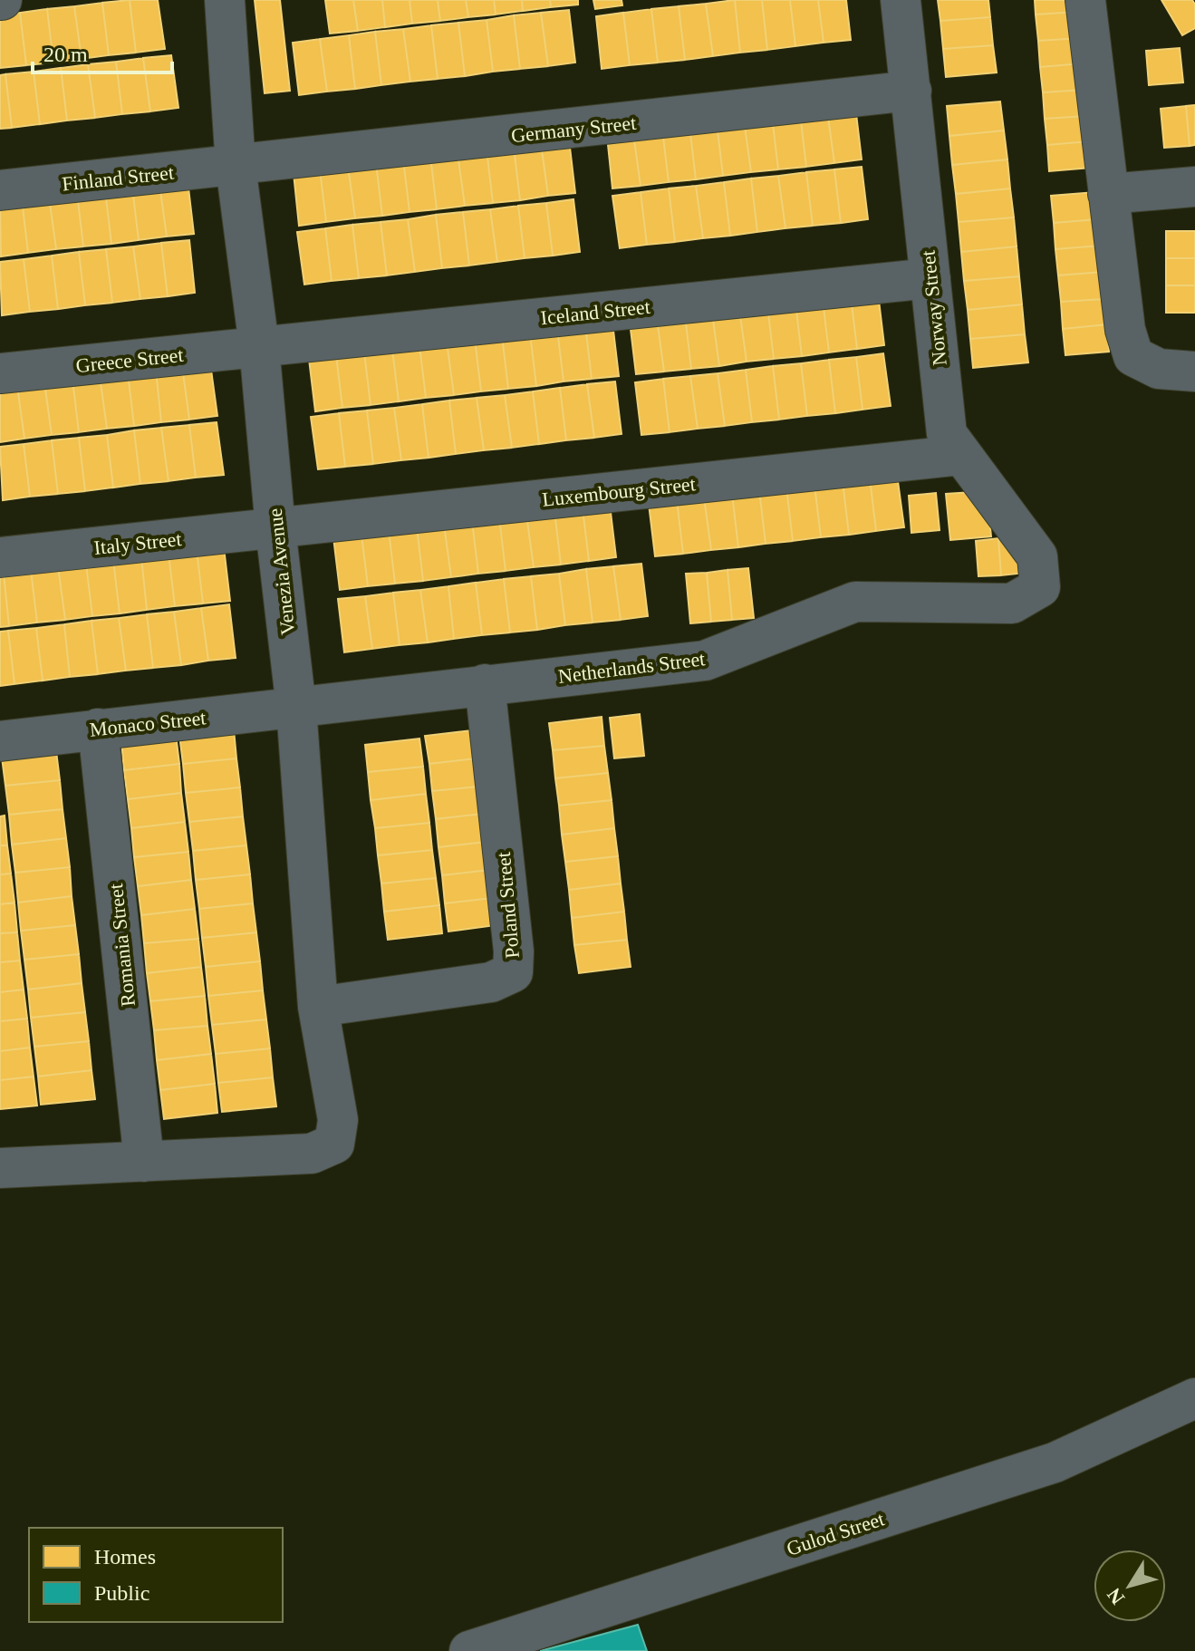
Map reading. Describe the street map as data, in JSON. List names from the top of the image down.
{
  "streets": {
    "street": [
      "Germany Street",
      "Finland Street",
      "Norway Street",
      "Iceland Street",
      "Greece Street",
      "Luxembourg Street",
      "Italy Street",
      "Venezia Avenue",
      "Netherlands Street",
      "Monaco Street",
      "Poland Street",
      "Romania Street",
      "Gulod Street"
    ]
  },
  "crossings": [
    ["Germany Street", "Finland Street"],
    ["Germany Street", "Norway Street"],
    ["Germany Street", "Venezia Avenue"],
    ["Finland Street", "Venezia Avenue"],
    ["Norway Street", "Iceland Street"],
    ["Norway Street", "Luxembourg Street"],
    ["Norway Street", "Netherlands Street"],
    ["Iceland Street", "Greece Street"],
    ["Iceland Street", "Venezia Avenue"],
    ["Greece Street", "Venezia Avenue"],
    ["Luxembourg Street", "Italy Street"],
    ["Luxembourg Street", "Venezia Avenue"],
    ["Italy Street", "Venezia Avenue"],
    ["Venezia Avenue", "Netherlands Street"],
    ["Venezia Avenue", "Monaco Street"],
    ["Venezia Avenue", "Poland Street"],
    ["Venezia Avenue", "Romania Street"],
    ["Netherlands Street", "Monaco Street"],
    ["Netherlands Street", "Poland Street"],
    ["Monaco Street", "Romania Street"]
  ],
  "legend": ["Homes", "Public"],
  "scale_bar": "20 m",
  "north": "bottom left"
}
